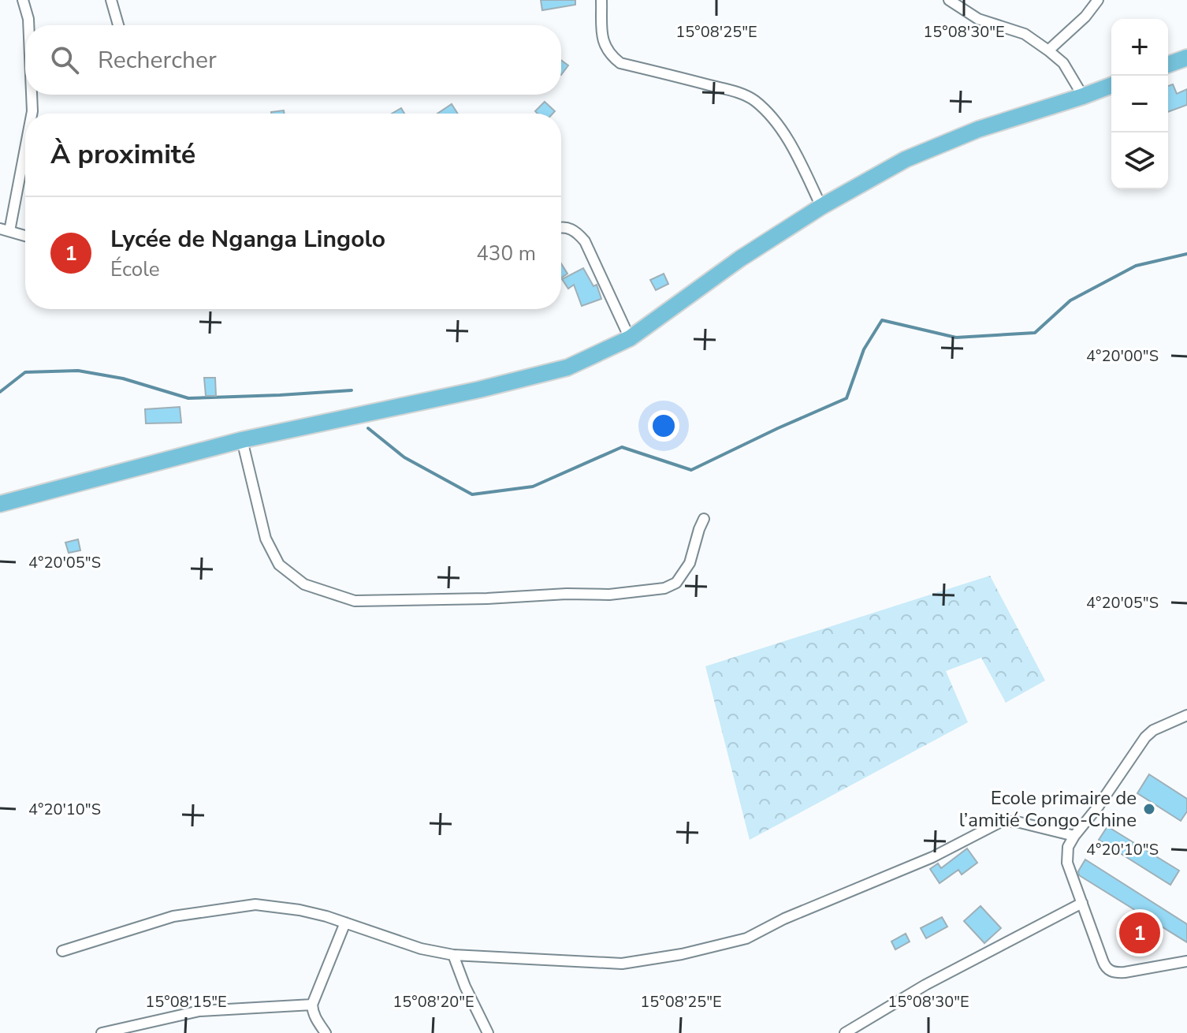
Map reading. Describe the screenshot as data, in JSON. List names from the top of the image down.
{
  "places": ["Ecole primaire de l’amitié Congo-Chine"],
  "page": {
    "map_buttons": ["+", "−"],
    "search": "Rechercher",
    "heading": "À proximité",
    "list": [
      {
        "mark": "1",
        "name": "Lycée de Nganga Lingolo",
        "note": "École",
        "value": "430 m"
      }
    ],
    "pins": "1"
  },
  "coordinates": [
    "15°08'25\"E",
    "15°08'30\"E",
    "4°20'00\"S",
    "4°20'05\"S",
    "4°20'10\"S",
    "15°08'15\"E",
    "15°08'20\"E"
  ]
}
